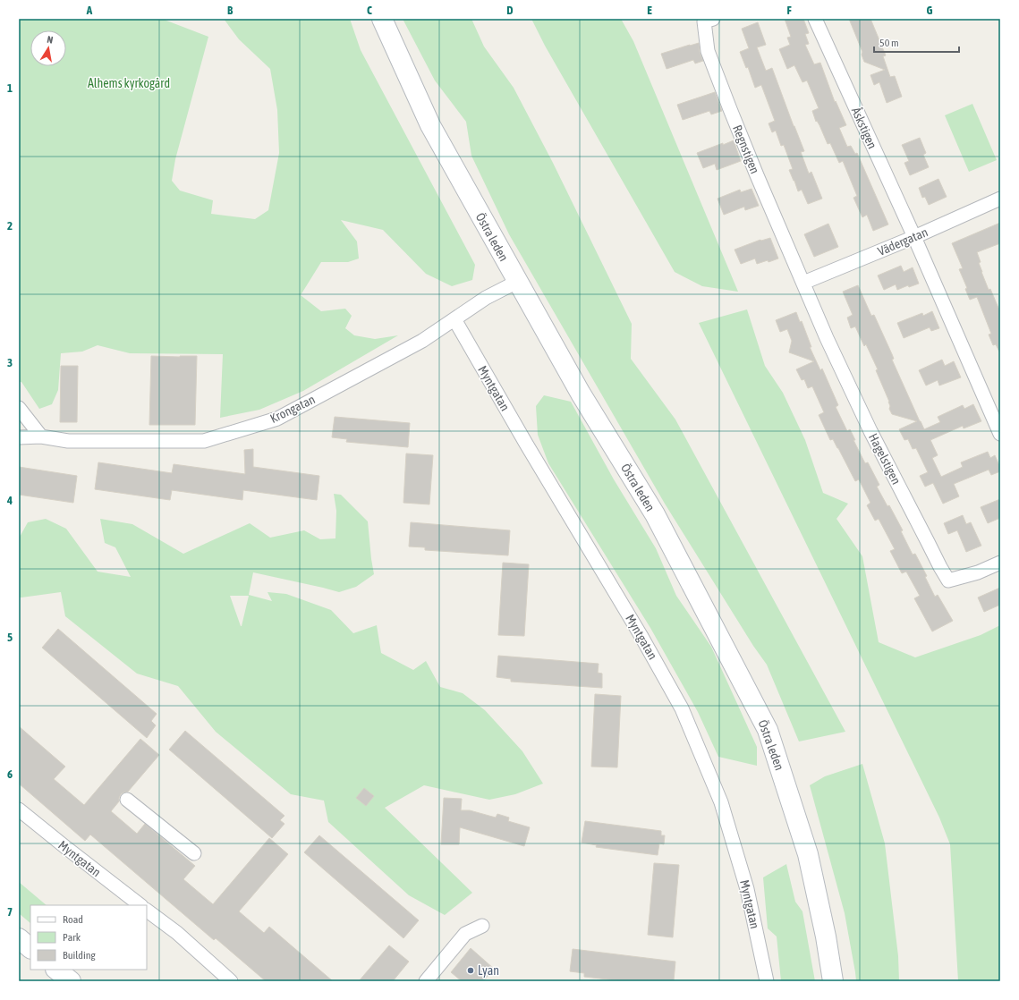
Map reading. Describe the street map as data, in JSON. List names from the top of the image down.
{
  "streets": {
    "street": [
      "Åskstigen",
      "Regnstigen",
      "Östra leden",
      "Vädergatan",
      "Myntgatan",
      "Krongatan",
      "Hagelstigen"
    ]
  },
  "crossings": [
    ["Åskstigen", "Vädergatan"],
    ["Regnstigen", "Vädergatan"],
    ["Regnstigen", "Hagelstigen"],
    ["Östra leden", "Krongatan"],
    ["Vädergatan", "Hagelstigen"],
    ["Myntgatan", "Krongatan"]
  ],
  "parks": ["Alhems kyrkogård"],
  "places": ["Lyan"],
  "legend": ["Road", "Park", "Building"],
  "scale_bar": "50 m",
  "north": "top",
  "grid": {
    "columns": [
      "A",
      "B",
      "C",
      "D",
      "E",
      "F",
      "G"
    ],
    "rows": [
      "1",
      "2",
      "3",
      "4",
      "5",
      "6",
      "7"
    ]
  }
}
